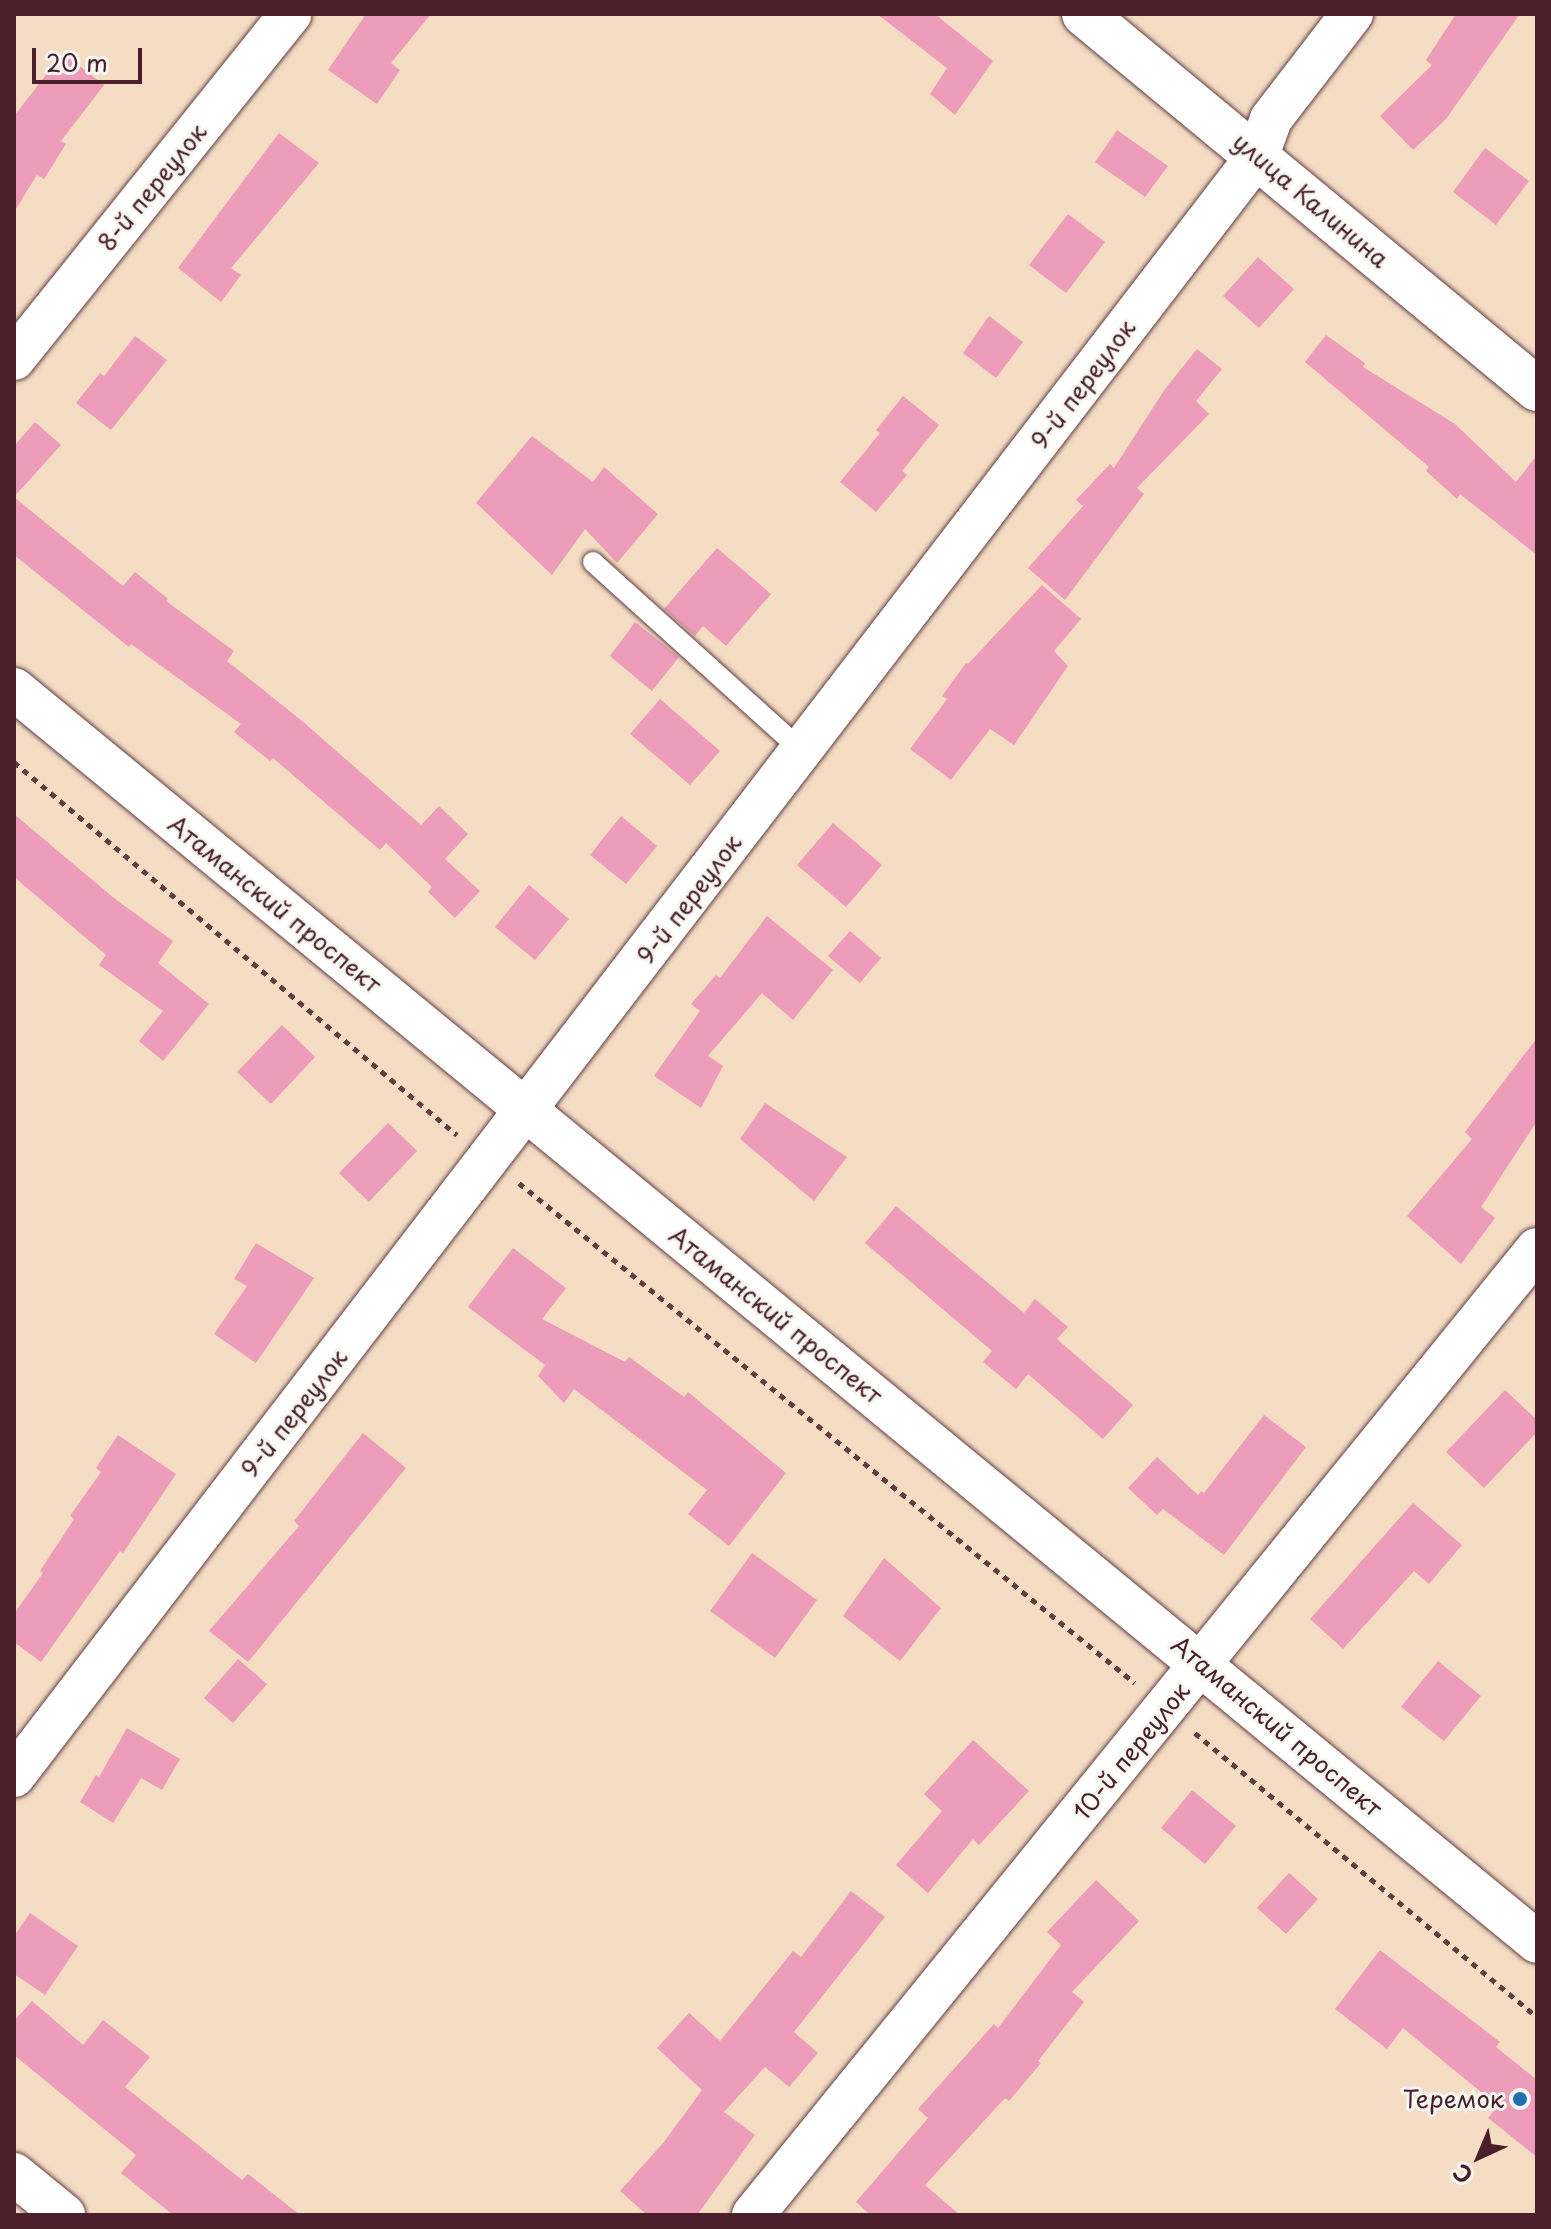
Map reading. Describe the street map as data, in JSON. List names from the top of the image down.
{
  "streets": {
    "main road": ["улица Калинина"],
    "street": [
      "8-й переулок",
      "9-й переулок",
      "Атаманский проспект",
      "10-й переулок"
    ]
  },
  "crossings": [
    ["улица Калинина", "9-й переулок"],
    ["9-й переулок", "Атаманский проспект"],
    ["Атаманский проспект", "10-й переулок"]
  ],
  "places": ["Теремок"],
  "scale_bar": "20 m",
  "north": "bottom left"
}
